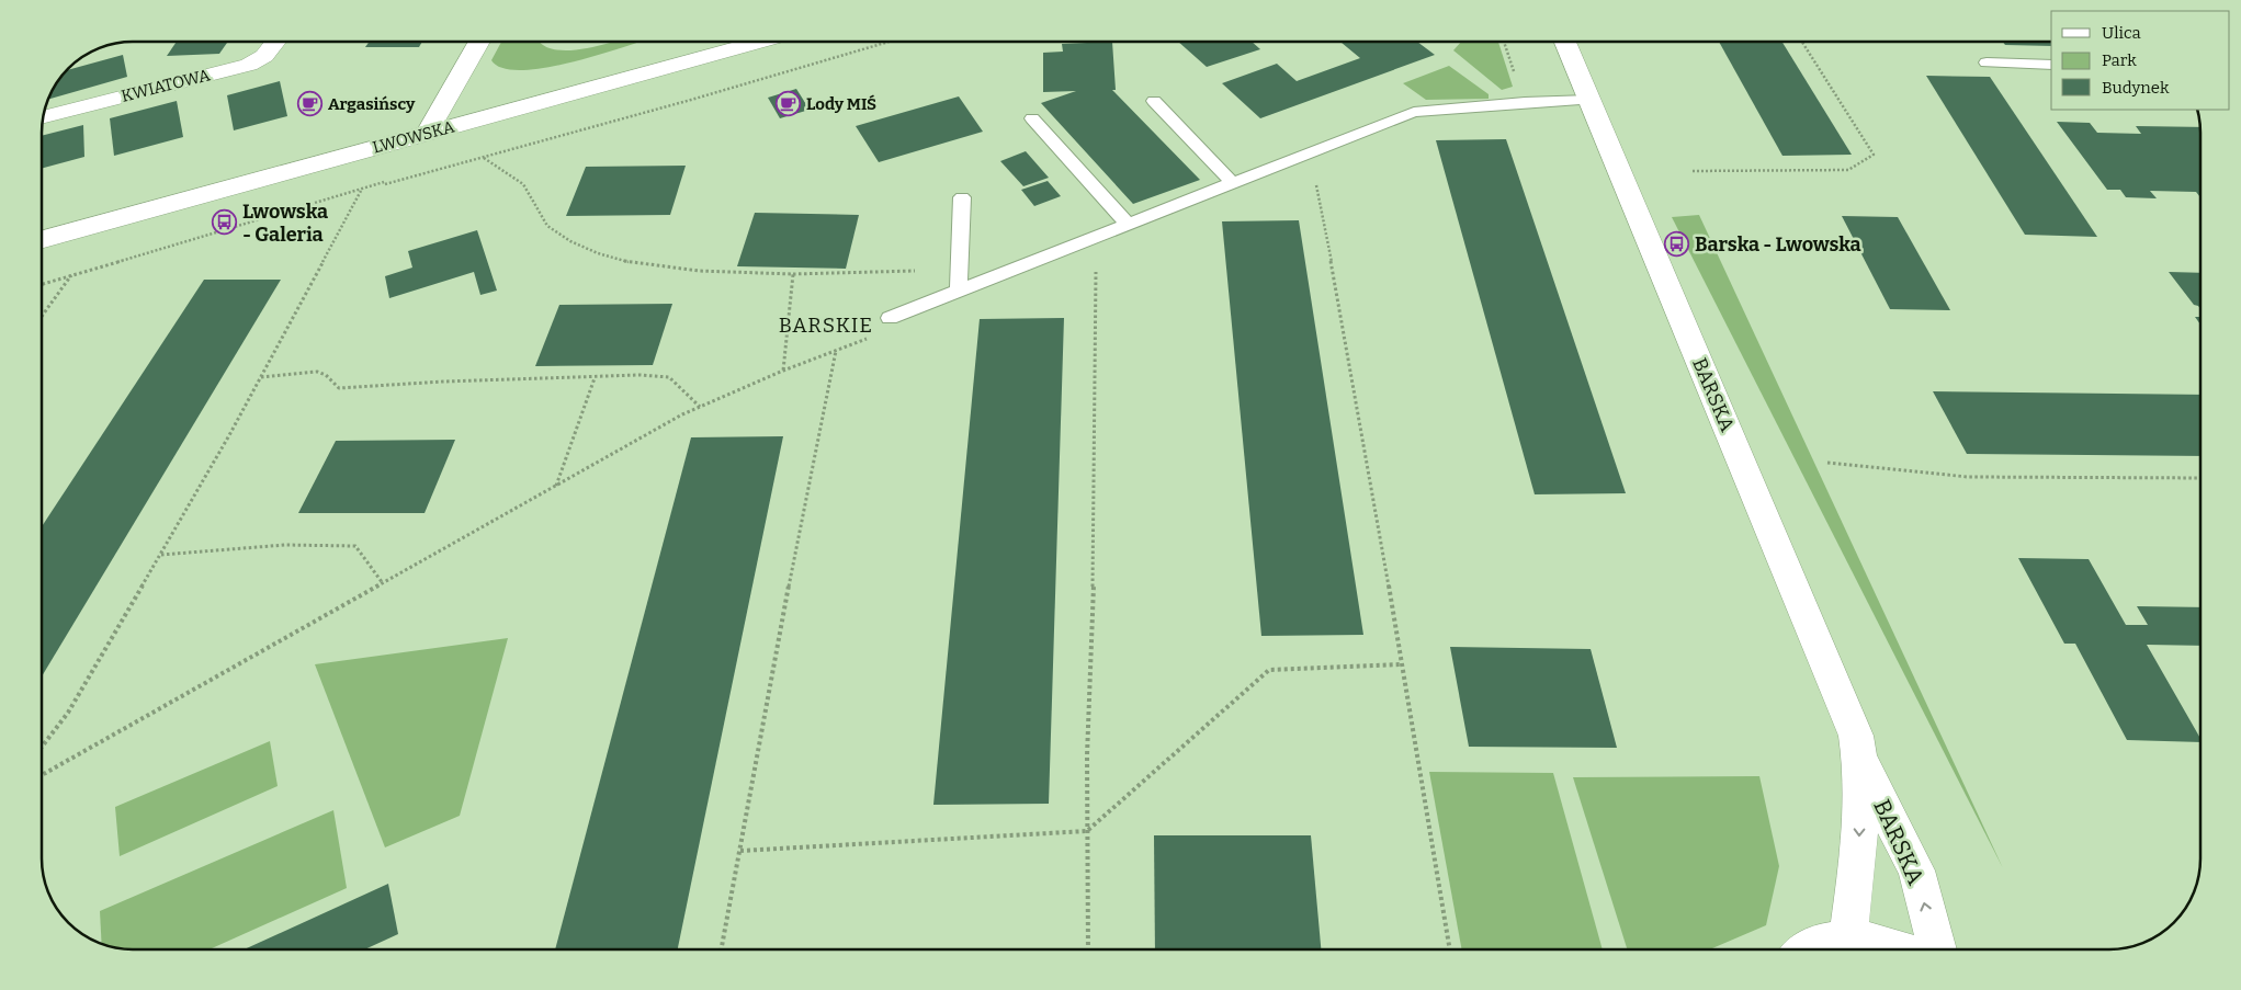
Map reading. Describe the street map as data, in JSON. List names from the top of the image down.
{
  "streets": {
    "street": ["KWIATOWA", "LWOWSKA", "BARSKA"]
  },
  "districts": ["BARSKIE"],
  "places": {
    "cafe": ["Argasińscy", "Lody MIŚ"],
    "bus stop": ["Lwowska - Galeria", "Barska - Lwowska"]
  },
  "legend": ["Ulica", "Park", "Budynek"]
}
